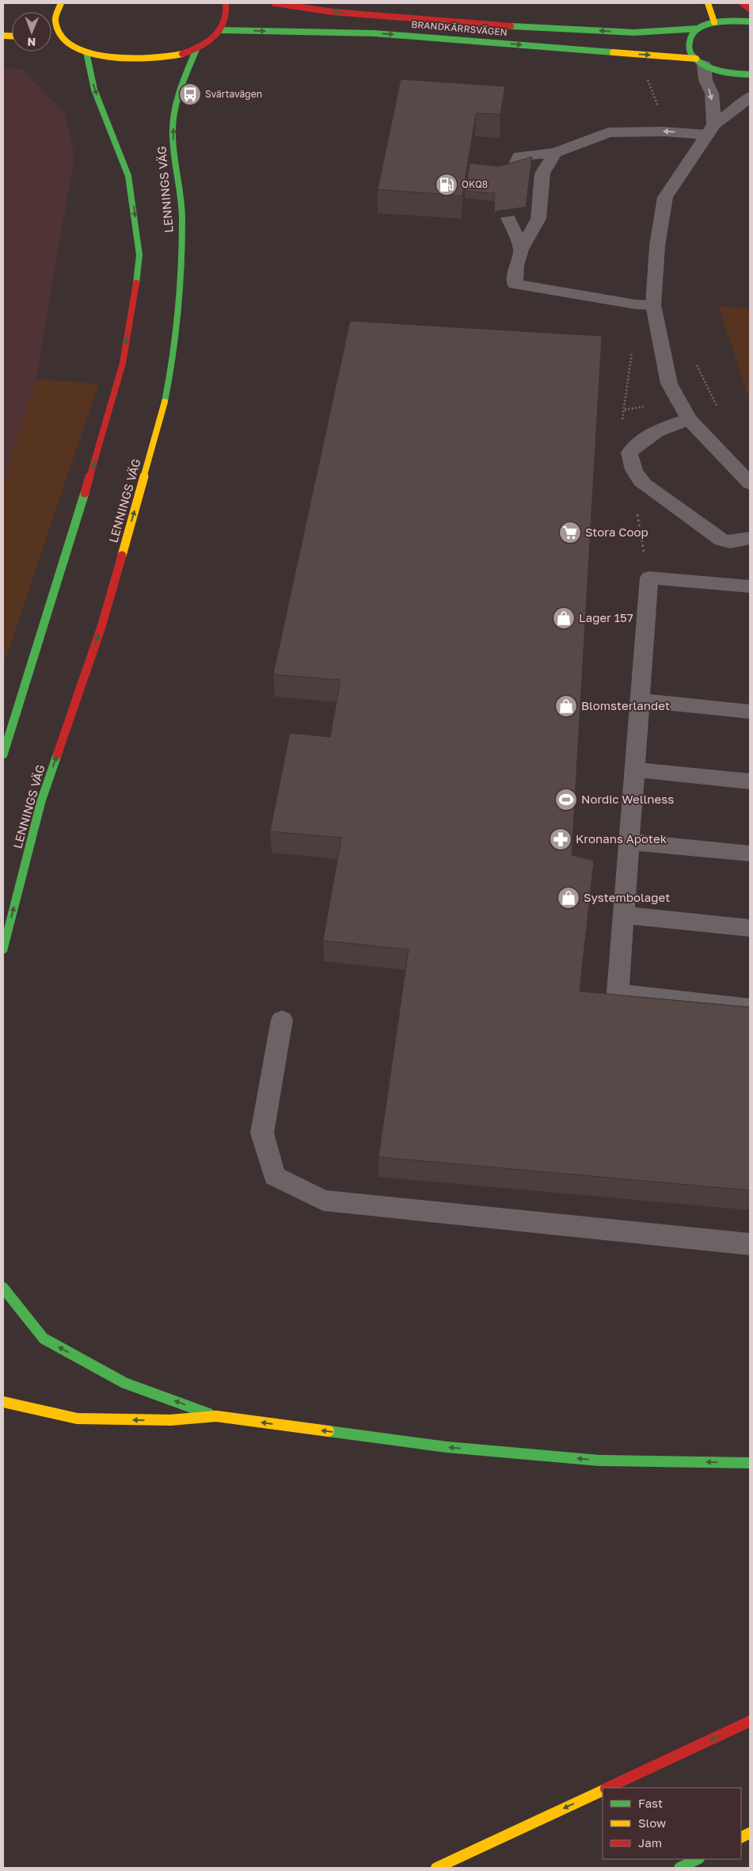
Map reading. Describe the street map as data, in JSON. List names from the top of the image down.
{
  "streets": {
    "main road": ["BRANDKÄRRSVÄGEN", "LENNINGS VÄG"]
  },
  "places": {
    "bus stop": ["Svärtavägen"],
    "fuel station": ["OKQ8"],
    "supermarket": ["Stora Coop"],
    "shop": ["Lager 157", "Blomsterlandet", "Systembolaget"],
    "sports": ["Nordic Wellness"],
    "pharmacy": ["Kronans Apotek"]
  },
  "legend": ["Fast", "Slow", "Jam"],
  "north": "bottom"
}
